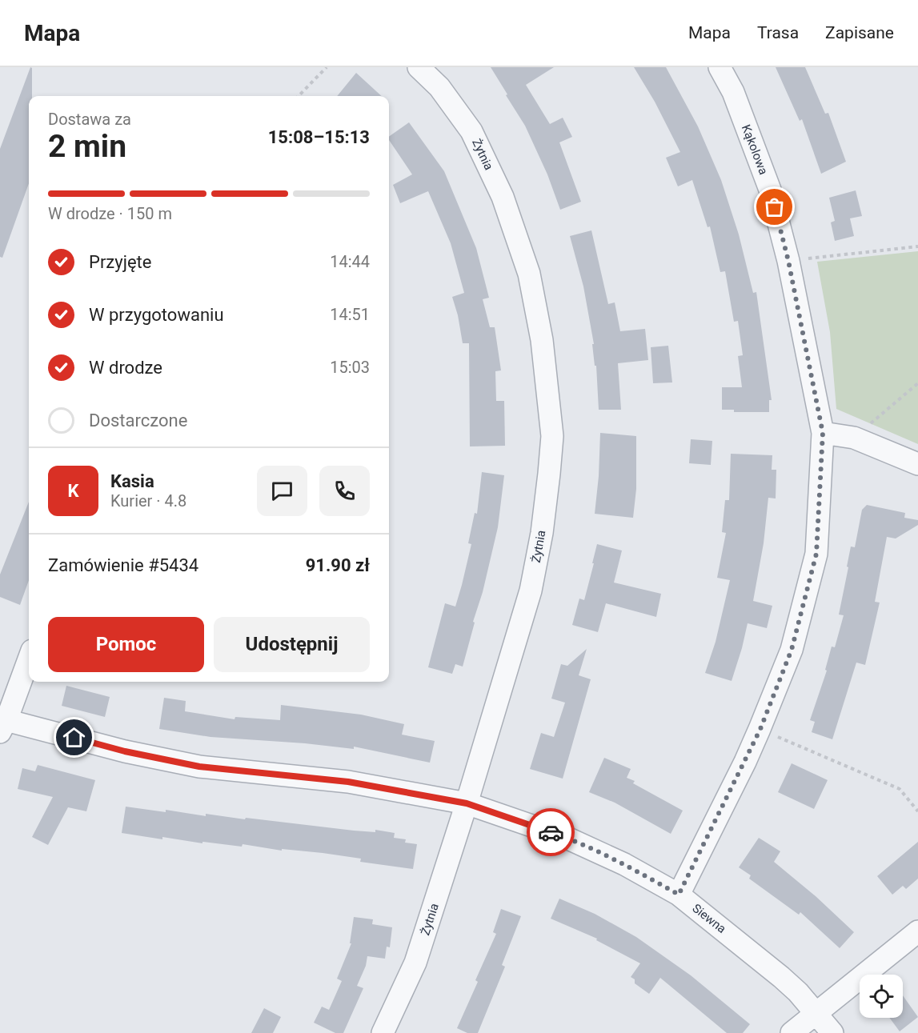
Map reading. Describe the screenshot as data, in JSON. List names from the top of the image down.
{
  "streets": {
    "street": ["Kąkolowa", "Żytnia", "Siewna"]
  },
  "crossings": [
    ["Kąkolowa", "Siewna"],
    ["Żytnia", "Siewna"]
  ],
  "page": {
    "header": "Mapa",
    "nav": ["Mapa", "Trasa", "Zapisane"],
    "heading": ["2 min", "Dostawa za", "15:08–15:13"],
    "panel": [
      "Kasia",
      "Kurier · 4.8",
      "Zamówienie #5434",
      "91.90 zł"
    ],
    "bar": "W drodze · 150 m",
    "list": [
      ["Przyjęte", "14:44"],
      ["W przygotowaniu", "14:51"],
      ["W drodze", "15:03"],
      "Dostarczone"
    ],
    "round": "K",
    "buttons": ["Pomoc", "Udostępnij"]
  }
}
